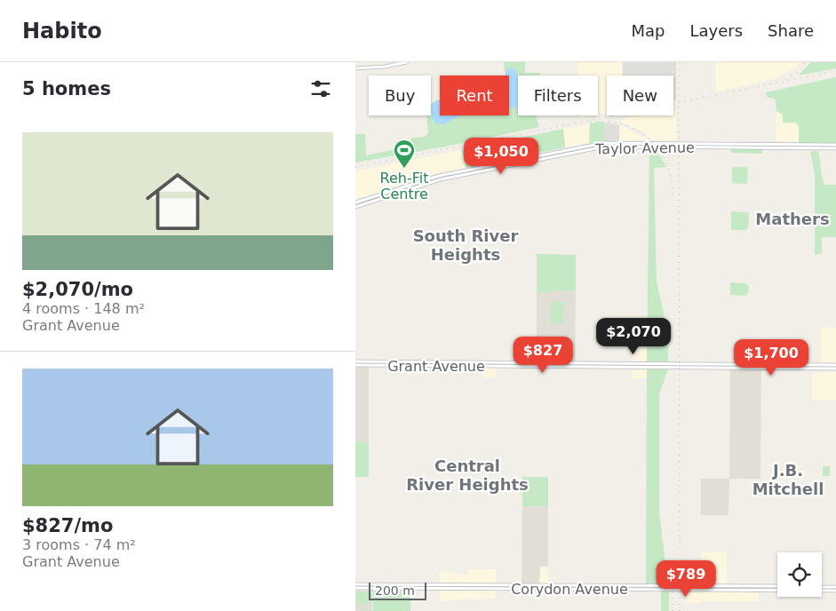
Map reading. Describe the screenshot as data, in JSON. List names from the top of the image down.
{
  "streets": {
    "main road": ["Taylor Avenue", "Grant Avenue", "Corydon Avenue"]
  },
  "districts": [
    "Mathers",
    "South River Heights",
    "Central River Heights",
    "J.B. Mitchell"
  ],
  "places": {
    "sports": ["Reh-Fit Centre"]
  },
  "scale_bar": "200 m",
  "page": {
    "header": "Habito",
    "nav": ["Map", "Layers", "Share"],
    "heading": "5 homes",
    "chip": [
      "Buy",
      "Rent",
      "Filters",
      "New"
    ],
    "list": [
      {
        "name": "$2,070/mo",
        "note": "4 rooms · 148 m² · Grant Avenue"
      },
      {
        "name": "$827/mo",
        "note": "3 rooms · 74 m² · Grant Avenue"
      }
    ],
    "price": [
      "$1,050",
      "$2,070",
      "$827",
      "$1,700",
      "$789"
    ],
    "scale": "200 m"
  }
}
